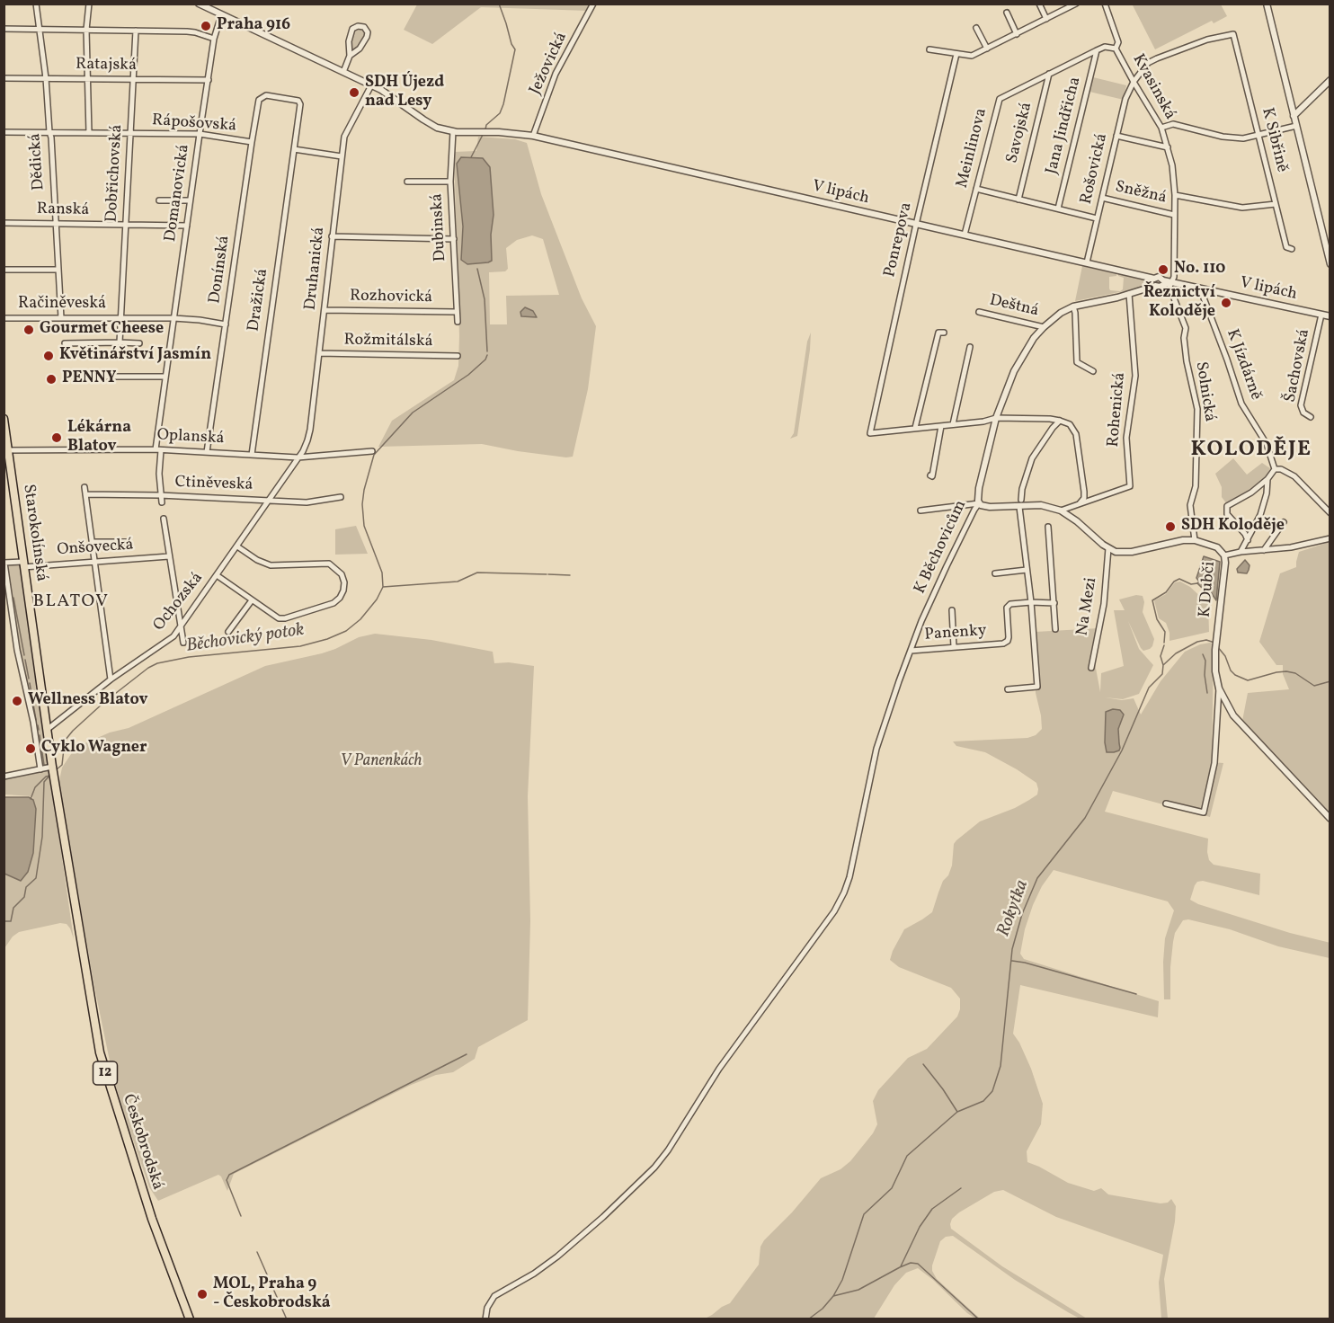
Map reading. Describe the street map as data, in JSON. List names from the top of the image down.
{
  "streets": {
    "main road": ["Starokolínská", "12", "Českobrodská"],
    "street": [
      "Ježovická",
      "Ratajská",
      "Kvasinská",
      "Rápošovská",
      "Jana Jindřicha",
      "Savojská",
      "K Sibřině",
      "Meinlinova",
      "Dědická",
      "Rošovická",
      "Dobřichovská",
      "Domanovická",
      "V lipách",
      "Sněžná",
      "Ranská",
      "Dubinská",
      "Ponrepova",
      "Druhanická",
      "Donínská",
      "Rozhovická",
      "Dražická",
      "Račiněveská",
      "Deštná",
      "Rožmitálská",
      "K Jízdárně",
      "Šachovská",
      "Solnická",
      "Rohenická",
      "Oplanská",
      "Ctiněveská",
      "K Běchovicům",
      "Onšovecká",
      "K Dubči",
      "Ochozská",
      "Na Mezi",
      "Panenky"
    ]
  },
  "crossings": [
    ["Ježovická", "V lipách"],
    ["Ratajská", "Dědická"],
    ["Ratajská", "Dobřichovská"],
    ["Ratajská", "Domanovická"],
    ["Kvasinská", "Meinlinova"],
    ["Kvasinská", "Rošovická"],
    ["Kvasinská", "V lipách"],
    ["Kvasinská", "Sněžná"],
    ["Kvasinská", "Solnická"],
    ["Kvasinská", "K Běchovicům"],
    ["Rápošovská", "Dědická"],
    ["Rápošovská", "Dobřichovská"],
    ["Rápošovská", "Domanovická"],
    ["Rápošovská", "Donínská"],
    ["Jana Jindřicha", "Meinlinova"],
    ["Savojská", "Meinlinova"],
    ["K Sibřině", "Rošovická"],
    ["Meinlinova", "V lipách"],
    ["Dědická", "Ranská"],
    ["Dědická", "Račiněveská"],
    ["Rošovická", "V lipách"],
    ["Rošovická", "Sněžná"],
    ["Dobřichovská", "Ranská"],
    ["Dobřichovská", "Račiněveská"],
    ["Domanovická", "V lipách"],
    ["Domanovická", "Ranská"],
    ["Domanovická", "Račiněveská"],
    ["Domanovická", "Oplanská"],
    ["Domanovická", "Ctiněveská"],
    ["V lipách", "Dubinská"],
    ["V lipách", "Ponrepova"],
    ["V lipách", "Druhanická"],
    ["V lipách", "K Jízdárně"],
    ["V lipách", "Šachovská"],
    ["V lipách", "Solnická"],
    ["V lipách", "K Běchovicům"],
    ["Dubinská", "Rozhovická"],
    ["Druhanická", "Rozhovická"],
    ["Druhanická", "Rožmitálská"],
    ["Druhanická", "Oplanská"],
    ["Druhanická", "Ochozská"],
    ["Donínská", "Dražická"],
    ["Donínská", "Račiněveská"],
    ["Donínská", "Oplanská"],
    ["Dražická", "Oplanská"],
    ["Deštná", "K Běchovicům"],
    ["Solnická", "K Běchovicům"],
    ["Solnická", "K Dubči"],
    ["Rohenická", "K Běchovicům"],
    ["Oplanská", "Starokolínská"],
    ["Oplanská", "Ochozská"],
    ["Ctiněveská", "Ochozská"],
    ["Starokolínská", "Onšovecká"],
    ["Starokolínská", "Ochozská"],
    ["Starokolínská", "Českobrodská"],
    ["K Běchovicům", "Panenky"],
    ["K Dubči", "Na Mezi"]
  ],
  "districts": ["KOLODĚJE", "BLATOV"],
  "water": ["Běchovický potok", "Rokytka"],
  "parks": ["V Panenkách"],
  "places": [
    "Praha 916",
    "SDH Újezd nad Lesy",
    "No. 110",
    "Řeznictví Koloděje",
    "Gourmet Cheese",
    "Květinářství Jasmín",
    "PENNY",
    "Lékárna Blatov",
    "SDH Koloděje",
    "Wellness Blatov",
    "Cyklo Wagner",
    "MOL, Praha 9 - Českobrodská"
  ]
}
